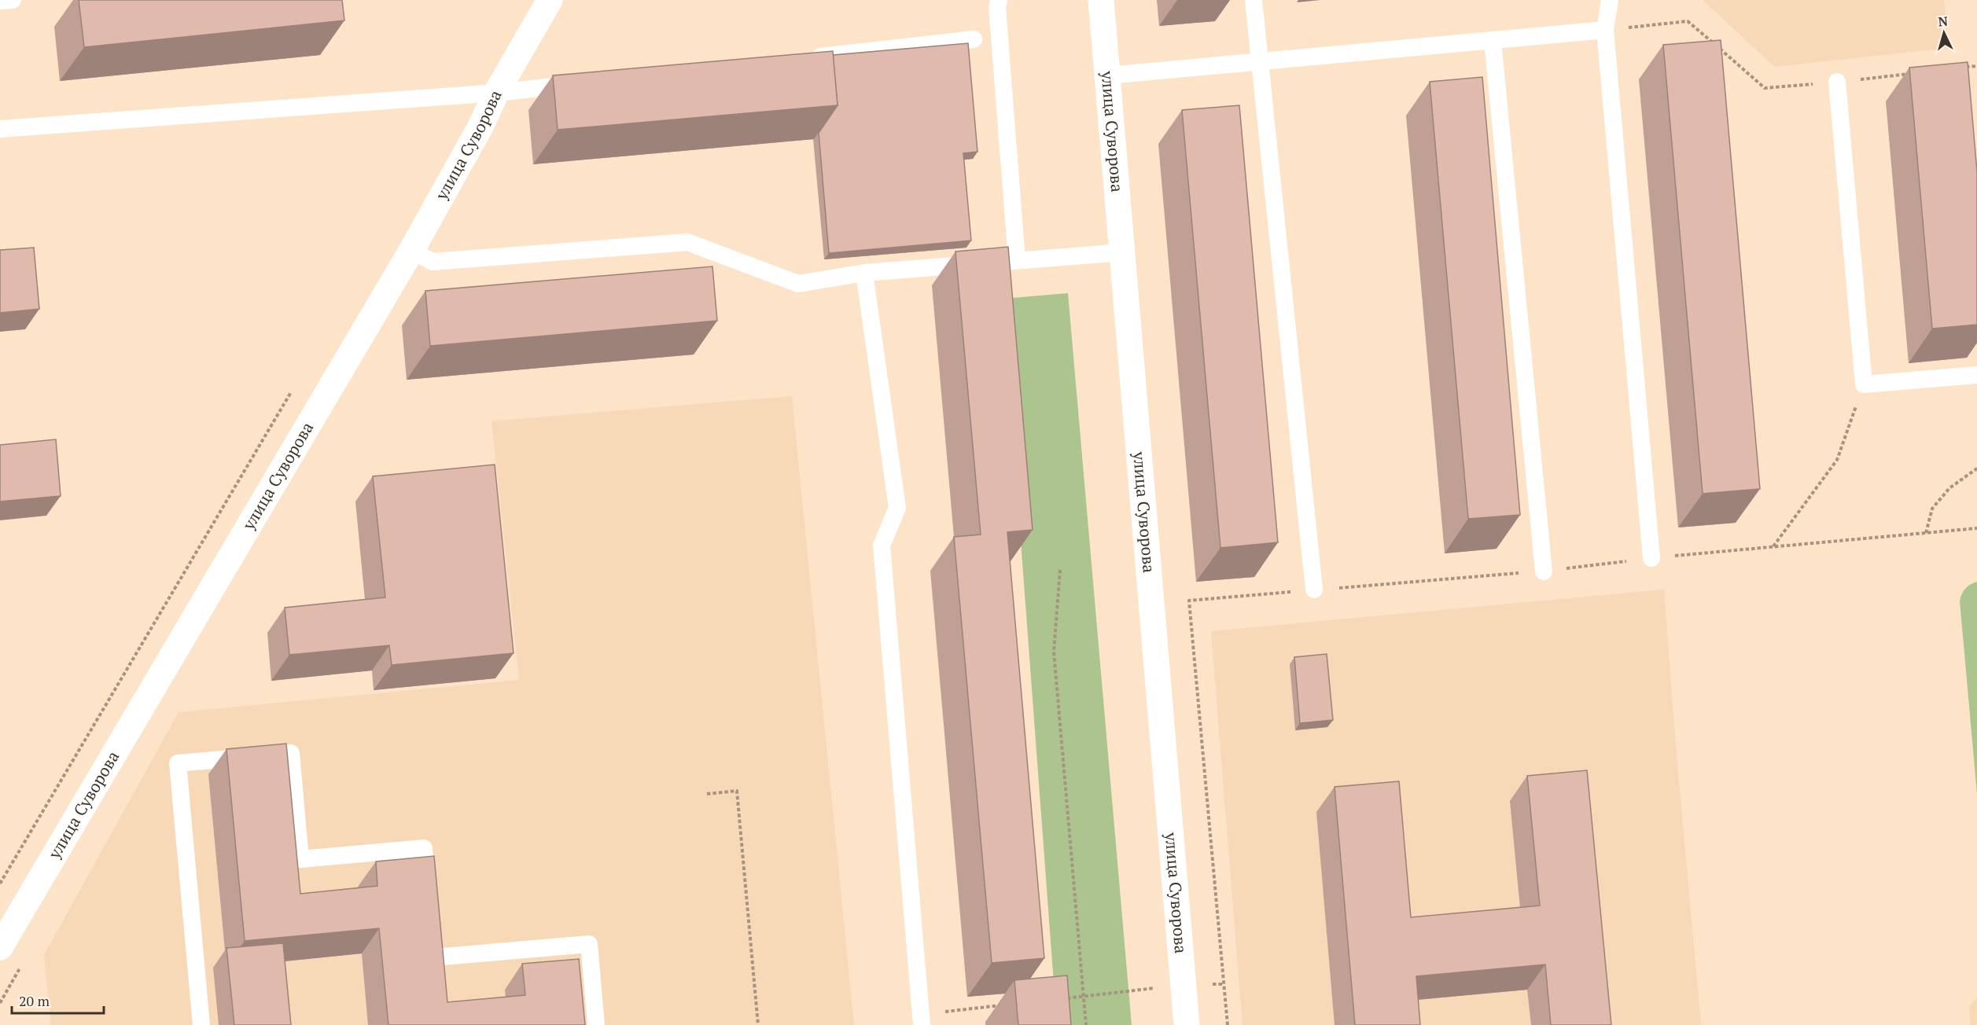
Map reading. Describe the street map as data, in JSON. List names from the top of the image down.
{
  "streets": {
    "street": ["улица Суворова"]
  },
  "scale_bar": "20 m",
  "north": "top"
}
